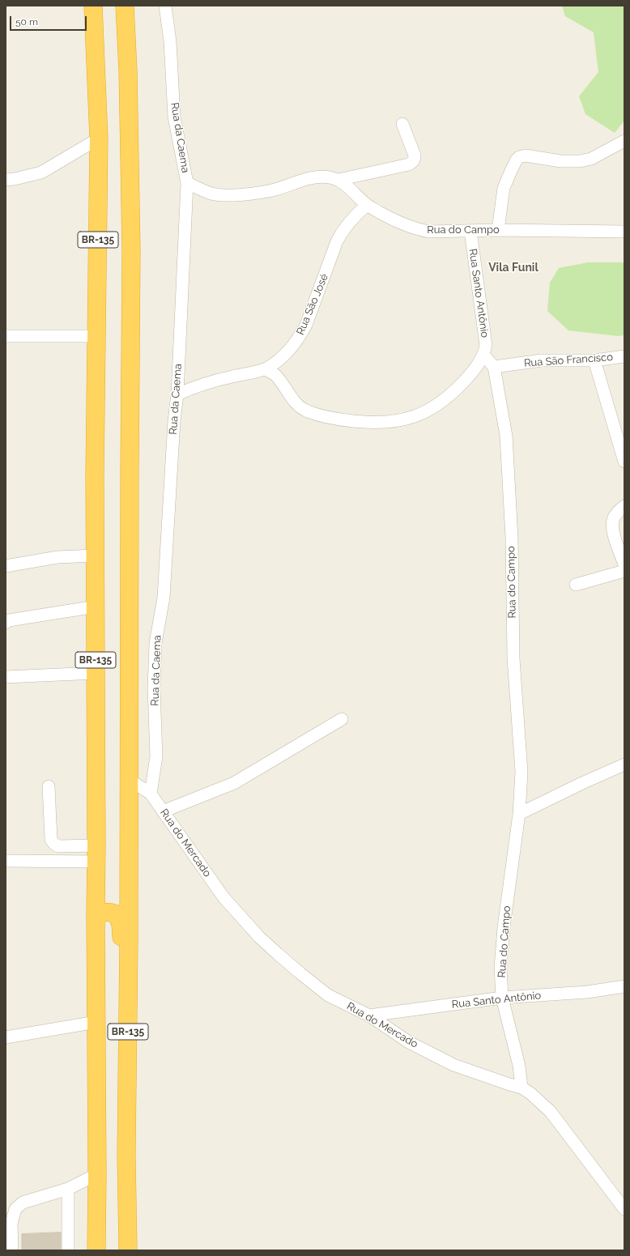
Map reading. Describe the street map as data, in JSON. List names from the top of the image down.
{
  "streets": {
    "highway": ["BR-135"],
    "street": [
      "Rua da Caema",
      "Rua do Campo",
      "Rua Santo Antônio",
      "Rua São José",
      "Rua São Francisco",
      "Rua do Mercado"
    ]
  },
  "crossings": [
    ["Rua da Caema", "Rua do Campo"],
    ["Rua da Caema", "Rua São José"],
    ["Rua da Caema", "Rua do Mercado"],
    ["Rua do Campo", "Rua Santo Antônio"],
    ["Rua do Campo", "Rua São José"],
    ["Rua do Campo", "Rua São Francisco"],
    ["Rua do Campo", "Rua do Mercado"],
    ["BR-135", "Rua do Mercado"],
    ["Rua Santo Antônio", "Rua do Mercado"]
  ],
  "districts": ["Vila Funil"],
  "scale_bar": "50 m"
}
